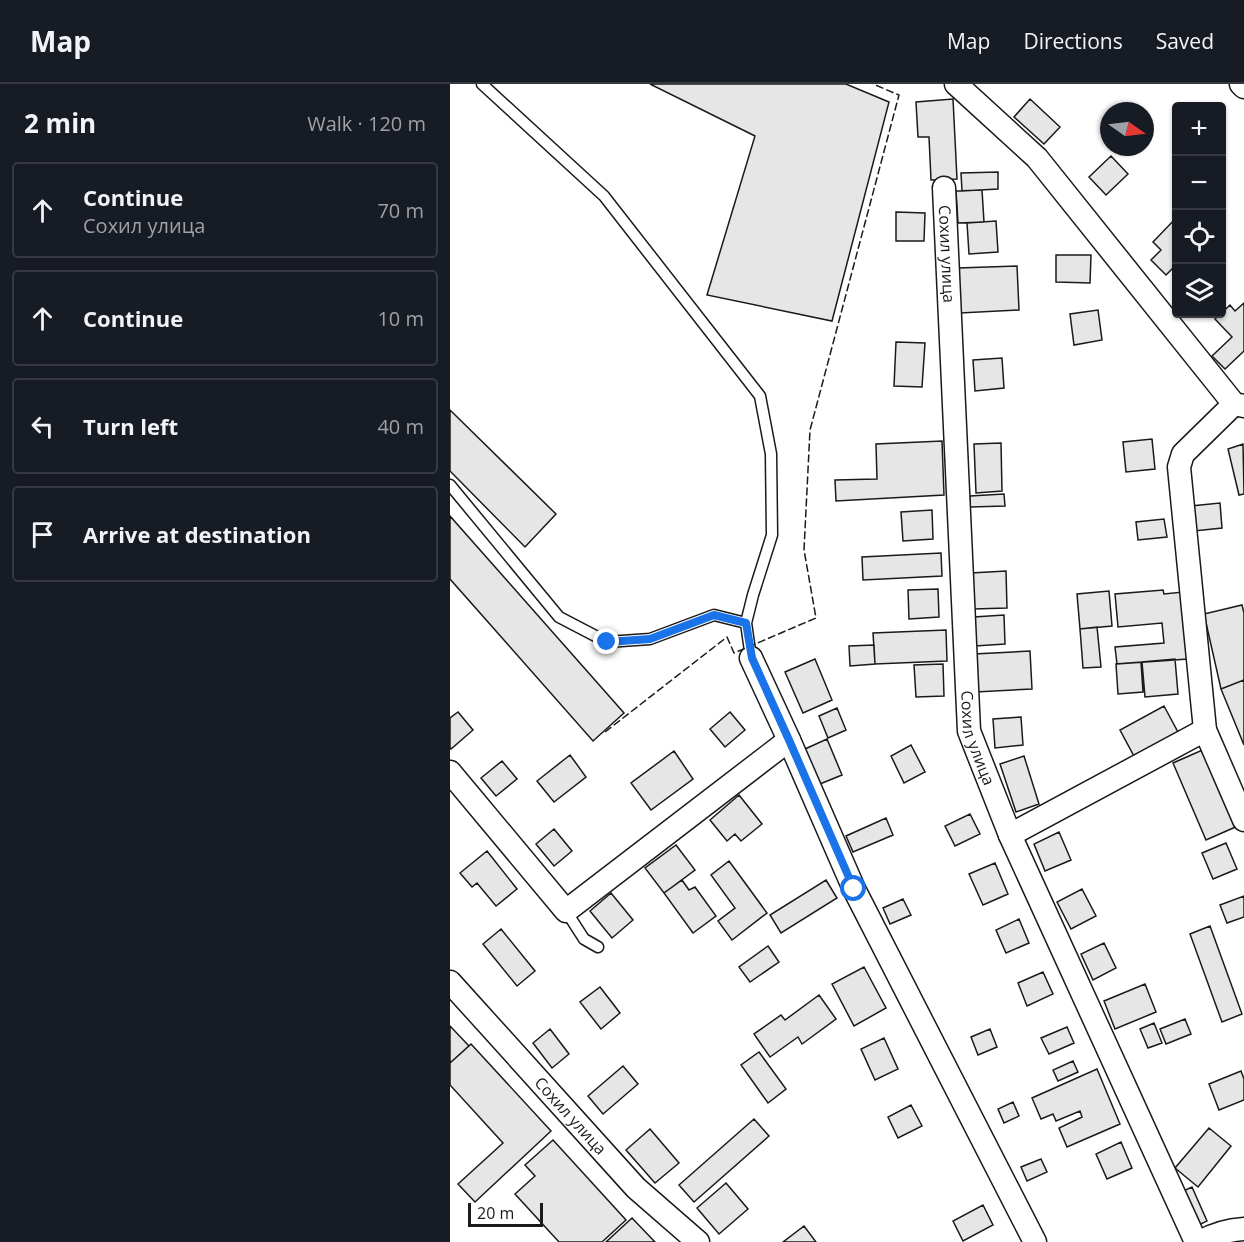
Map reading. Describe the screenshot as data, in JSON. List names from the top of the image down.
{
  "streets": {
    "street": ["Сохил улица"]
  },
  "scale_bar": "20 m",
  "north": "right",
  "page": {
    "header": "Map",
    "nav": ["Map", "Directions", "Saved"],
    "heading": ["2 min", "Walk · 120 m"],
    "map_buttons": ["+", "−"],
    "list": [
      ["Continue", "Сохил улица", "70 m"],
      ["Continue", "10 m"],
      ["Turn left", "40 m"],
      "Arrive at destination"
    ],
    "scale": "20 m"
  }
}
